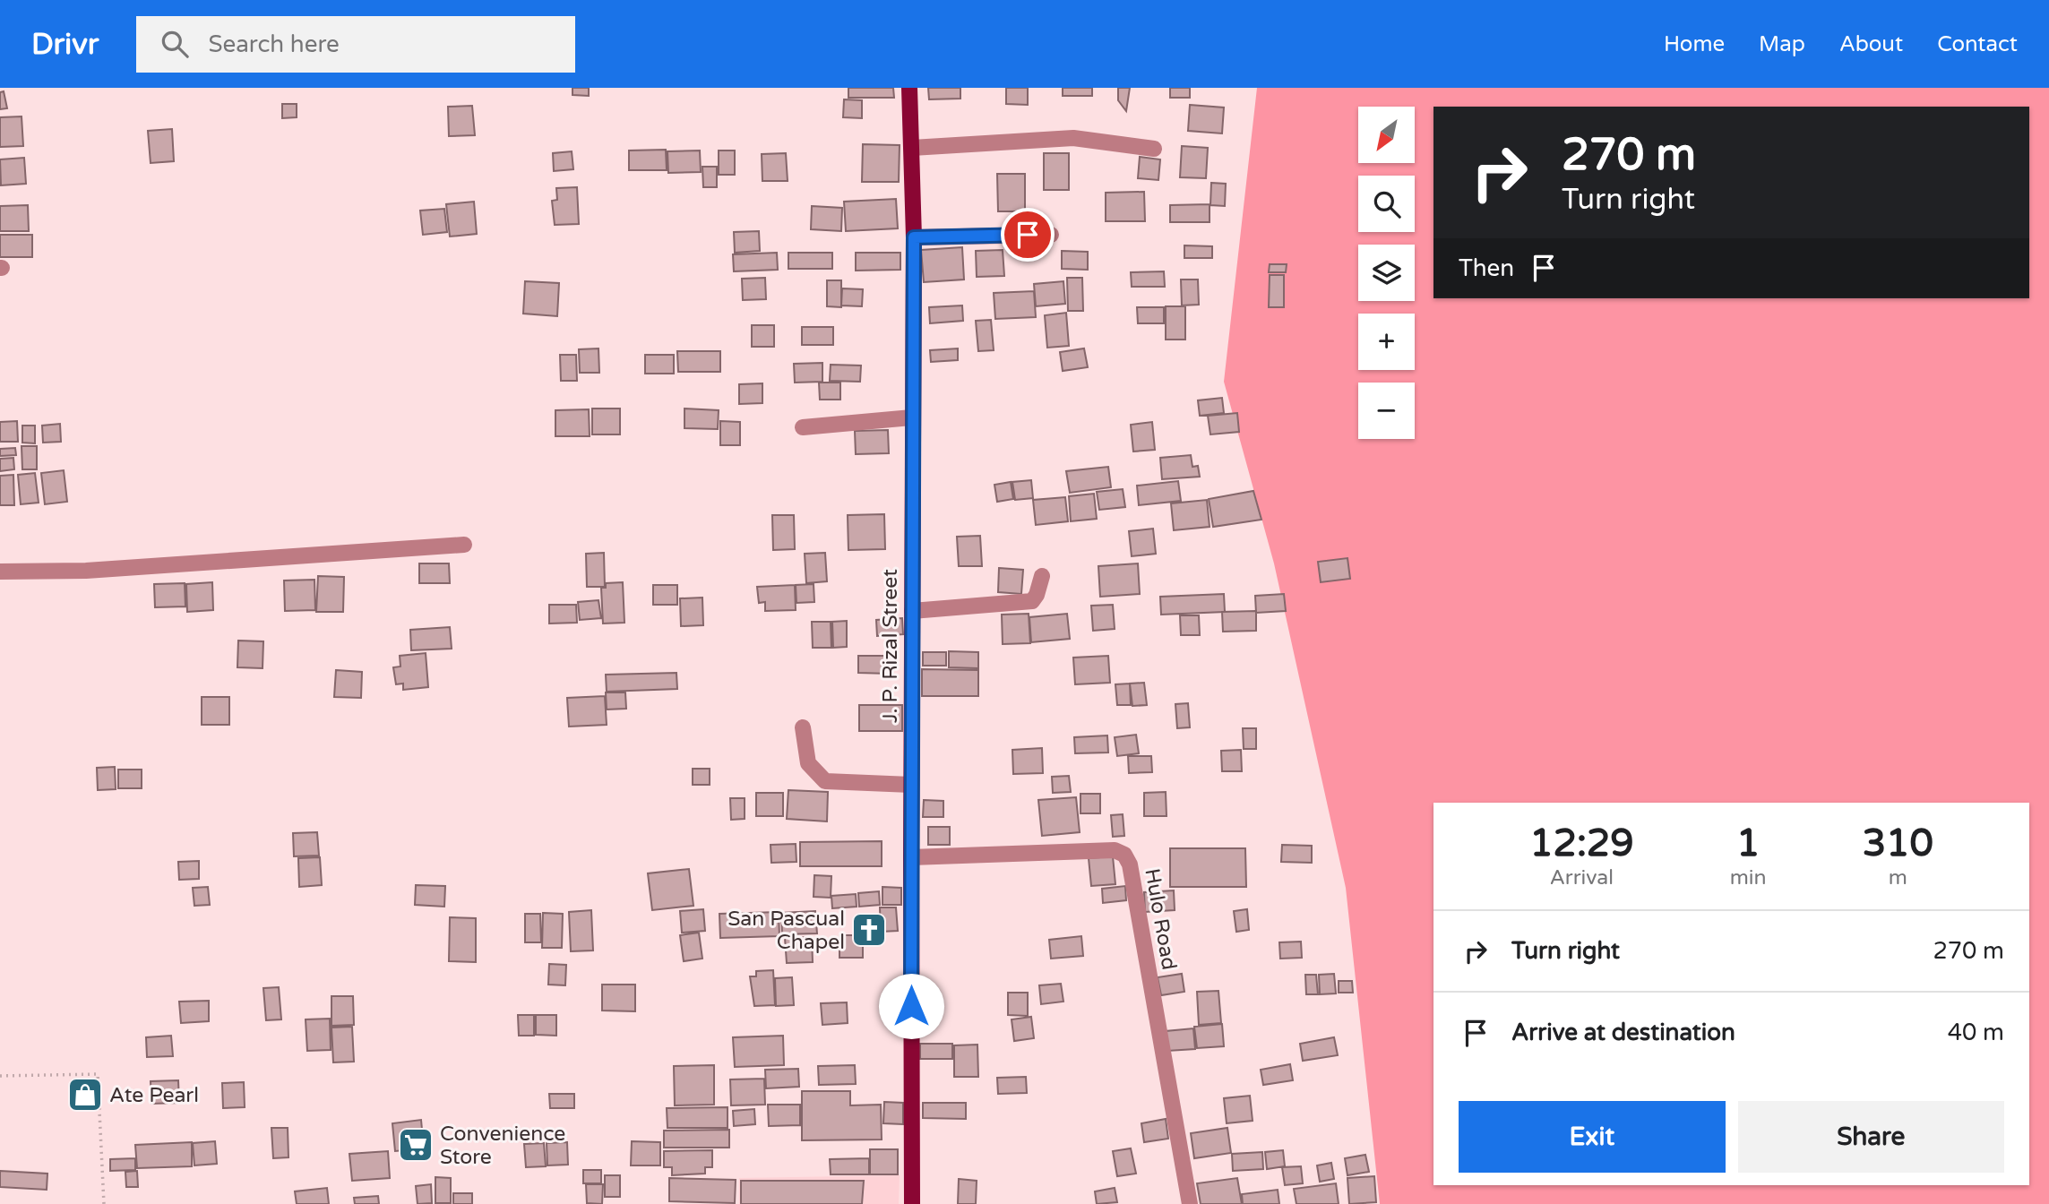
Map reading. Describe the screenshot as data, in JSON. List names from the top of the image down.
{
  "streets": {
    "main road": ["J. P. Rizal Street"],
    "street": ["Hulo Road"]
  },
  "crossings": [
    ["J. P. Rizal Street", "Hulo Road"]
  ],
  "places": {
    "church": ["San Pascual Chapel"],
    "shop": ["Ate Pearl"],
    "supermarket": ["Convenience Store"]
  },
  "north": "bottom left",
  "page": {
    "header": "Drivr",
    "search": "Search here",
    "nav": [
      "Home",
      "Map",
      "About",
      "Contact"
    ],
    "map_buttons": ["+", "−"],
    "turn": ["270 m", "Turn right"],
    "then": "Then",
    "eta": [
      "12:29",
      "Arrival",
      "1",
      "min",
      "310",
      "m"
    ],
    "list": [
      {
        "name": "Turn right",
        "value": "270 m"
      },
      {
        "name": "Arrive at destination",
        "value": "40 m"
      }
    ],
    "buttons": ["Exit", "Share"]
  }
}
